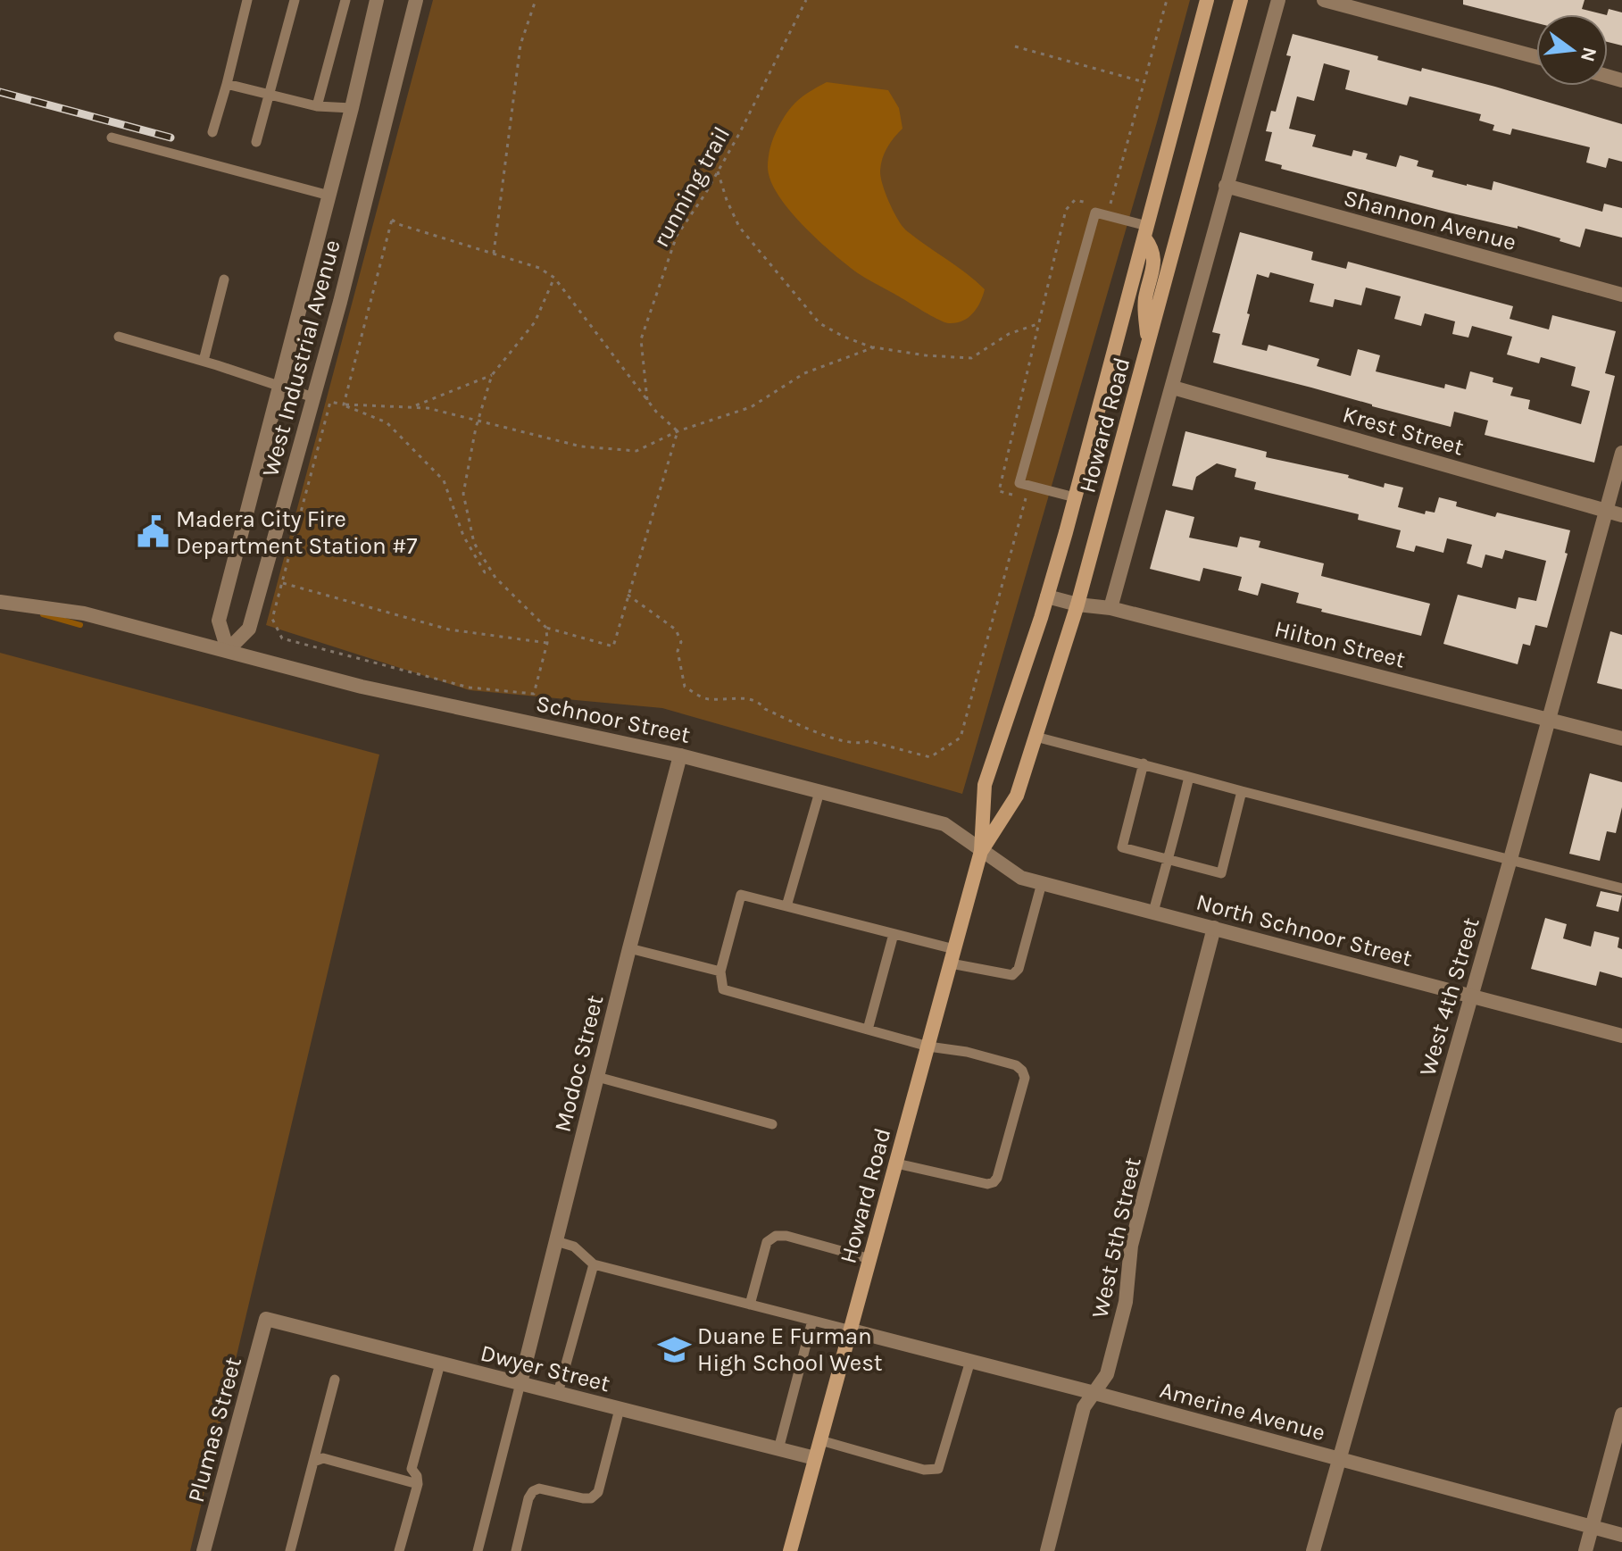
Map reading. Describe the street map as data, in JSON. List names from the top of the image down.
{
  "streets": {
    "main road": ["Howard Road"],
    "street": [
      "Shannon Avenue",
      "West Industrial Avenue",
      "Krest Street",
      "Hilton Street",
      "Schnoor Street",
      "North Schnoor Street",
      "West 4th Street",
      "Modoc Street",
      "West 5th Street",
      "Dwyer Street",
      "Amerine Avenue",
      "Plumas Street"
    ],
    "path": ["running trail"]
  },
  "crossings": [
    ["West Industrial Avenue", "Schnoor Street"],
    ["Howard Road", "Hilton Street"],
    ["Howard Road", "Schnoor Street"],
    ["Howard Road", "North Schnoor Street"],
    ["Howard Road", "Dwyer Street"],
    ["Howard Road", "Amerine Avenue"],
    ["Krest Street", "West 4th Street"],
    ["Hilton Street", "West 4th Street"],
    ["Schnoor Street", "North Schnoor Street"],
    ["Schnoor Street", "Modoc Street"],
    ["North Schnoor Street", "West 4th Street"],
    ["North Schnoor Street", "West 5th Street"],
    ["West 4th Street", "Amerine Avenue"],
    ["Modoc Street", "Dwyer Street"],
    ["West 5th Street", "Amerine Avenue"],
    ["Dwyer Street", "Plumas Street"]
  ],
  "places": {
    "public building": ["Madera City Fire Department Station #7"],
    "school or university": ["Duane E Furman High School West"]
  },
  "north": "right"
}
